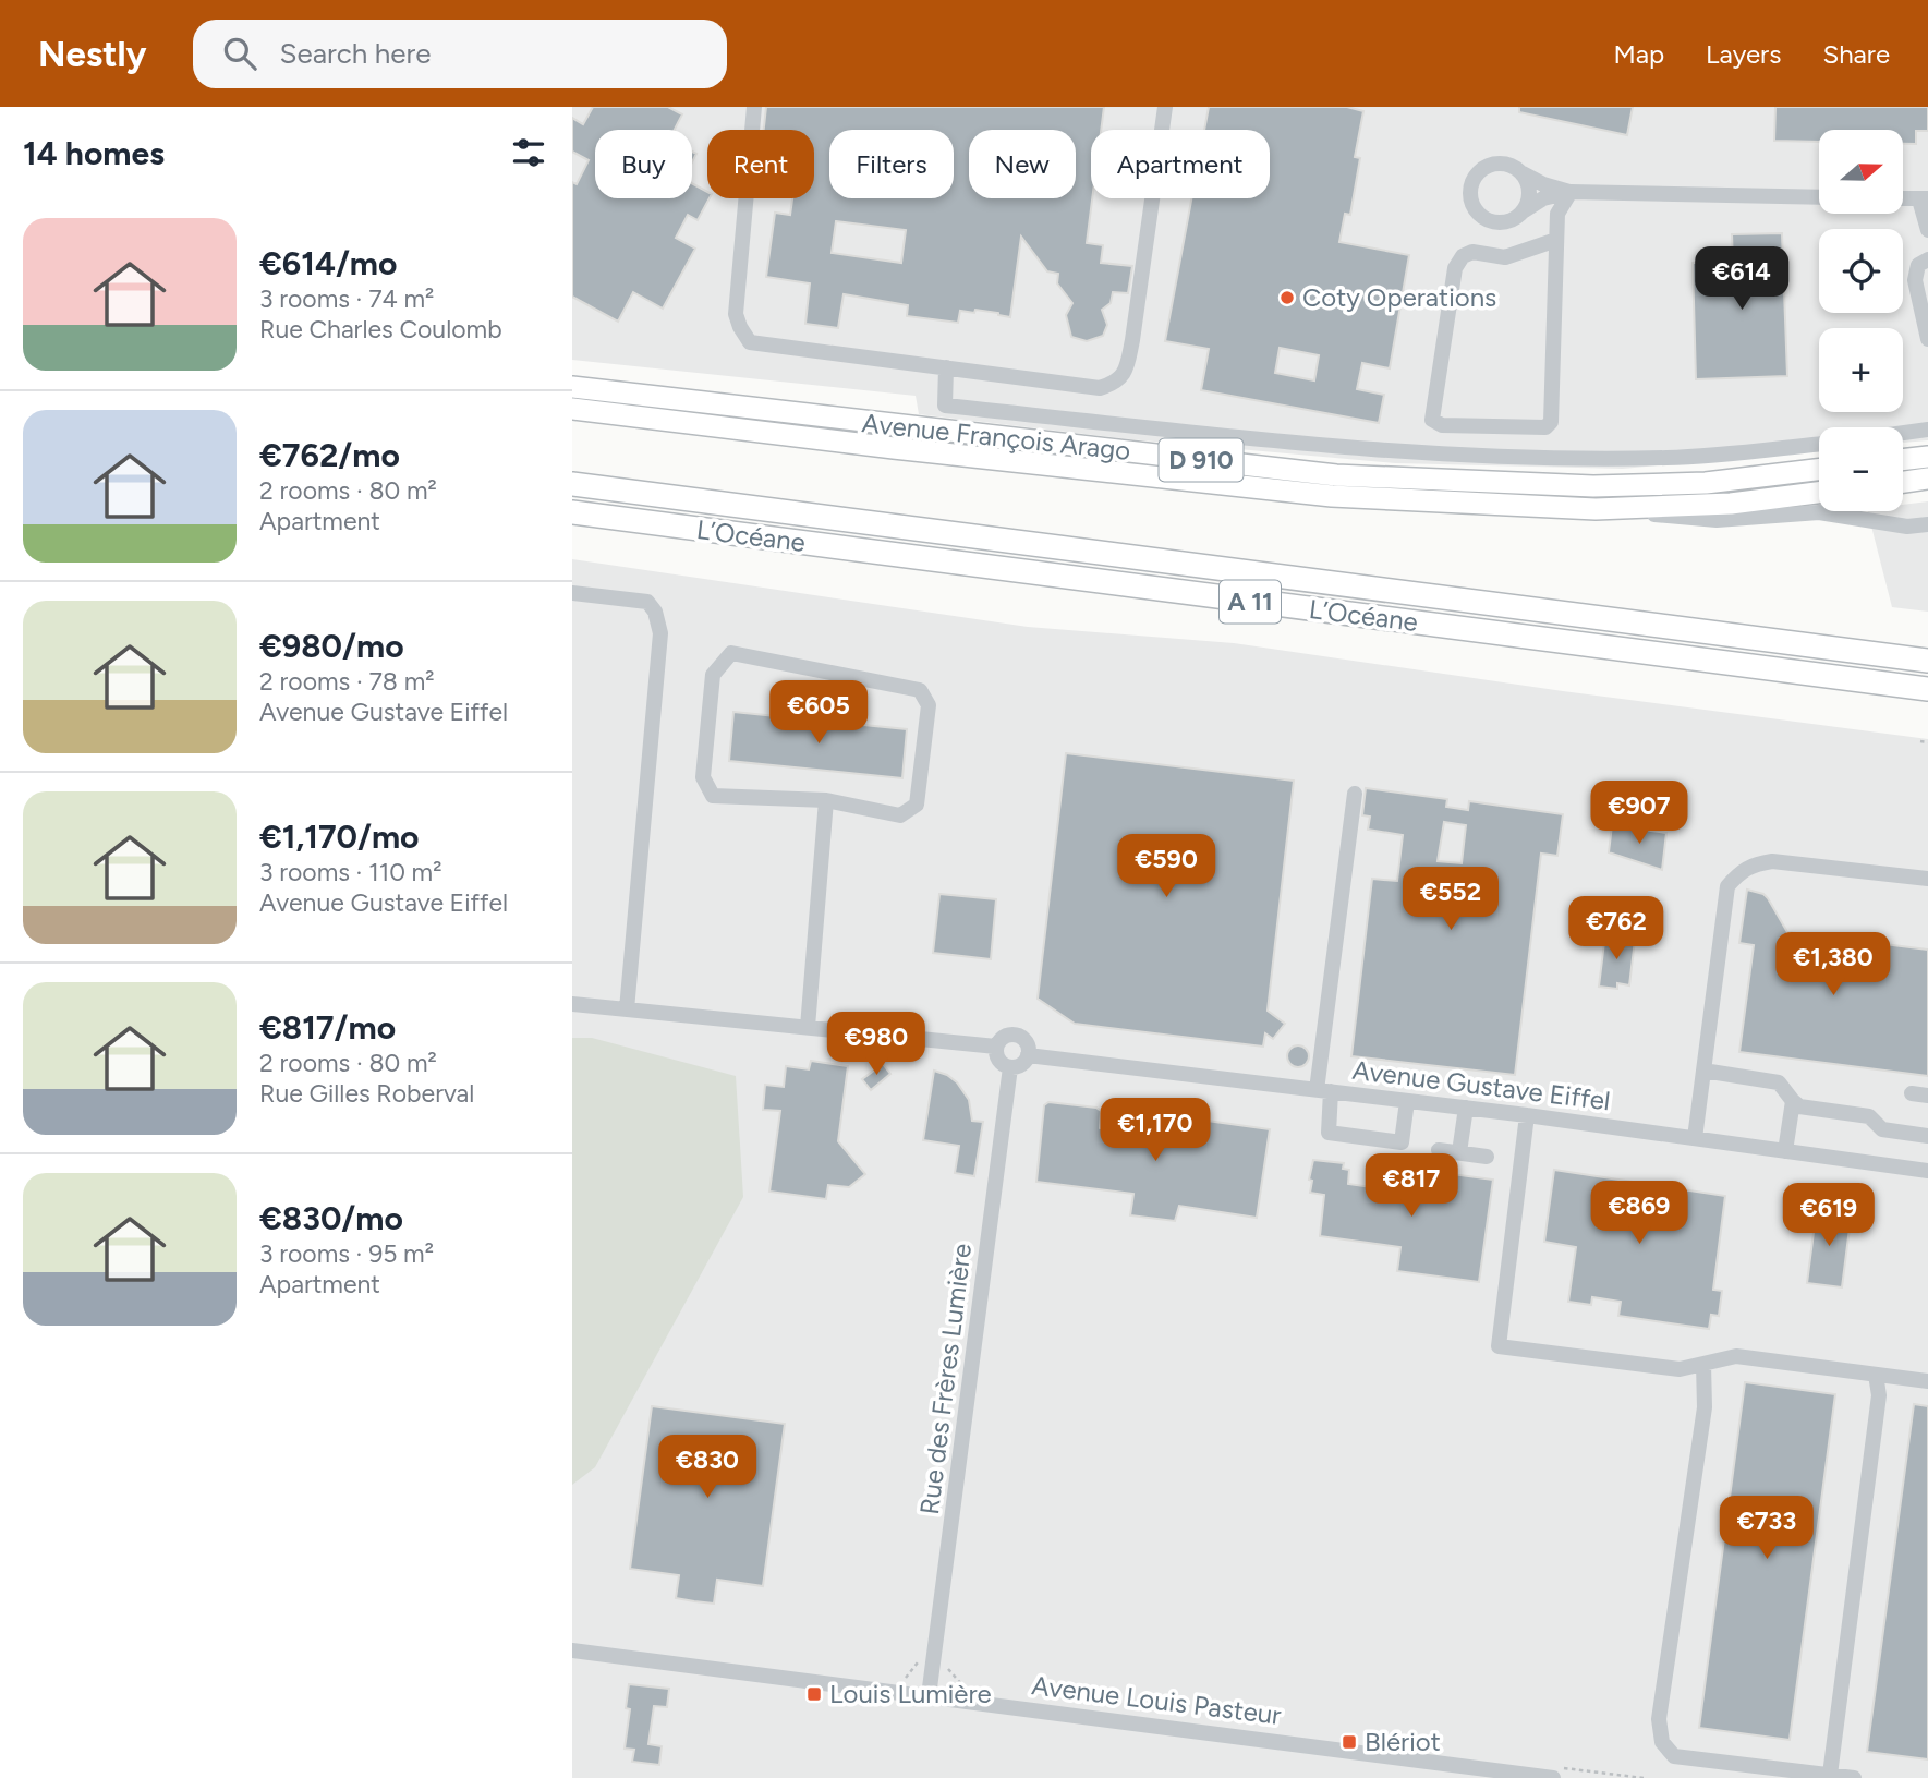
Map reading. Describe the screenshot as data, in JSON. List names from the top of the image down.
{
  "streets": {
    "highway": ["L’Océane", "A 11"],
    "main road": ["Avenue François Arago", "D 910"],
    "street": ["Avenue Gustave Eiffel", "Rue des Frères Lumière", "Avenue Louis Pasteur"]
  },
  "crossings": [
    ["Avenue Gustave Eiffel", "Rue des Frères Lumière"],
    ["Rue des Frères Lumière", "Avenue Louis Pasteur"]
  ],
  "places": {
    "other": ["Coty Operations"],
    "transit": ["Louis Lumière", "Blériot"]
  },
  "north": "right",
  "page": {
    "header": "Nestly",
    "search": "Search here",
    "nav": ["Map", "Layers", "Share"],
    "heading": "14 homes",
    "map_buttons": ["+", "−"],
    "chip": [
      "Buy",
      "Rent",
      "Filters",
      "New",
      "Apartment"
    ],
    "list": [
      {
        "name": "€614/mo",
        "note": "3 rooms · 74 m² · Rue Charles Coulomb"
      },
      {
        "name": "€762/mo",
        "note": "2 rooms · 80 m² · Apartment"
      },
      {
        "name": "€980/mo",
        "note": "2 rooms · 78 m² · Avenue Gustave Eiffel"
      },
      {
        "name": "€1,170/mo",
        "note": "3 rooms · 110 m² · Avenue Gustave Eiffel"
      },
      {
        "name": "€817/mo",
        "note": "2 rooms · 80 m² · Rue Gilles Roberval"
      },
      {
        "name": "€830/mo",
        "note": "3 rooms · 95 m² · Apartment"
      }
    ],
    "price": [
      "€614",
      "€605",
      "€907",
      "€590",
      "€552",
      "€762",
      "€1,380",
      "€980",
      "€1,170",
      "€817",
      "€869",
      "€619",
      "€830",
      "€733"
    ]
  }
}
